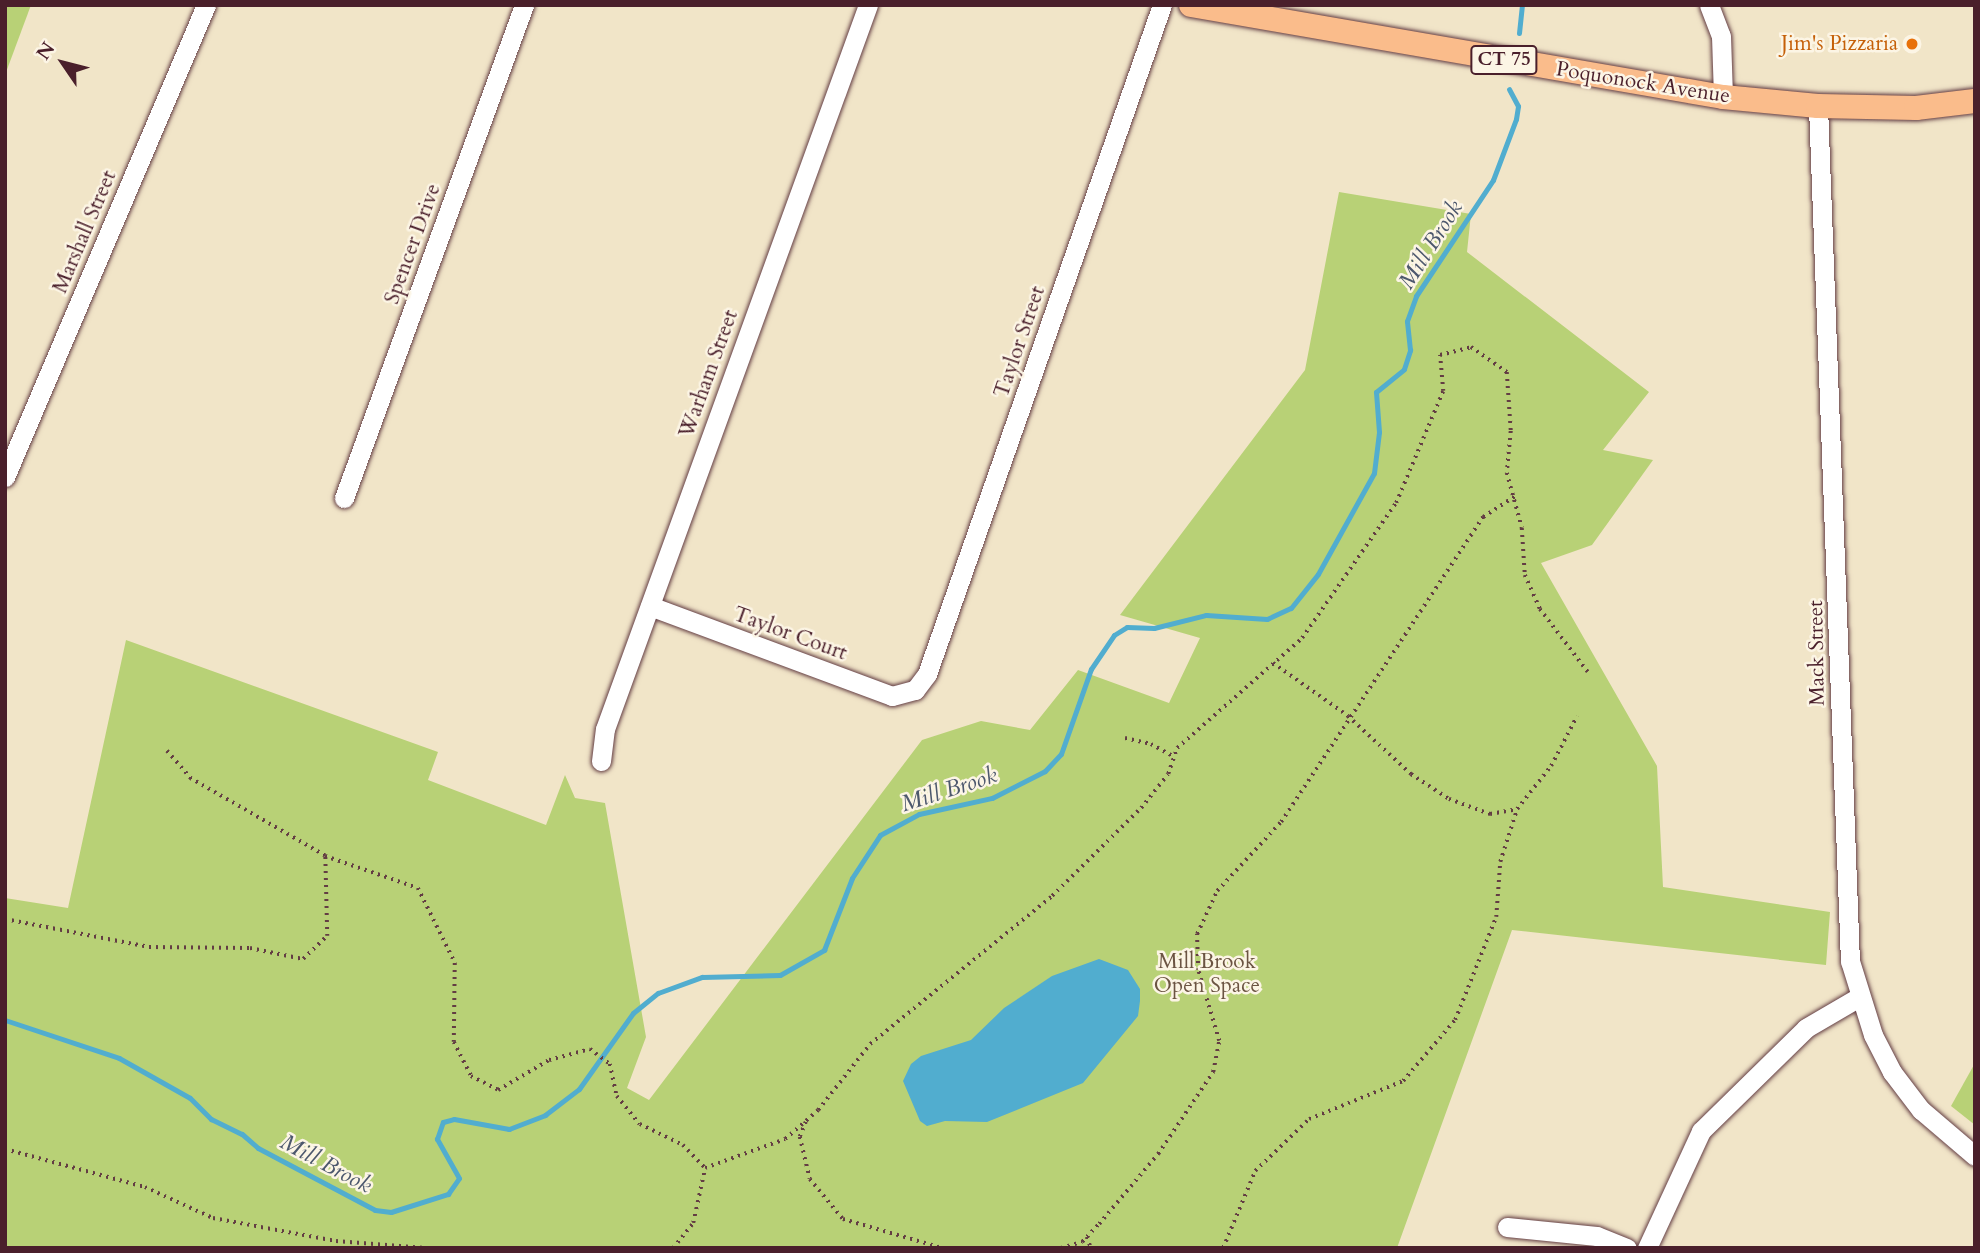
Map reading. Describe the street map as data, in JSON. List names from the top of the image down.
{
  "streets": {
    "main road": ["CT 75", "Poquonock Avenue"],
    "street": [
      "Marshall Street",
      "Spencer Drive",
      "Taylor Street",
      "Warham Street",
      "Taylor Court",
      "Mack Street"
    ]
  },
  "crossings": [
    ["Poquonock Avenue", "Mack Street"],
    ["Taylor Street", "Taylor Court"],
    ["Warham Street", "Taylor Court"]
  ],
  "water": ["Mill Brook"],
  "parks": ["Mill Brook Open Space"],
  "places": ["Jim's Pizzaria"],
  "north": "top left"
}
